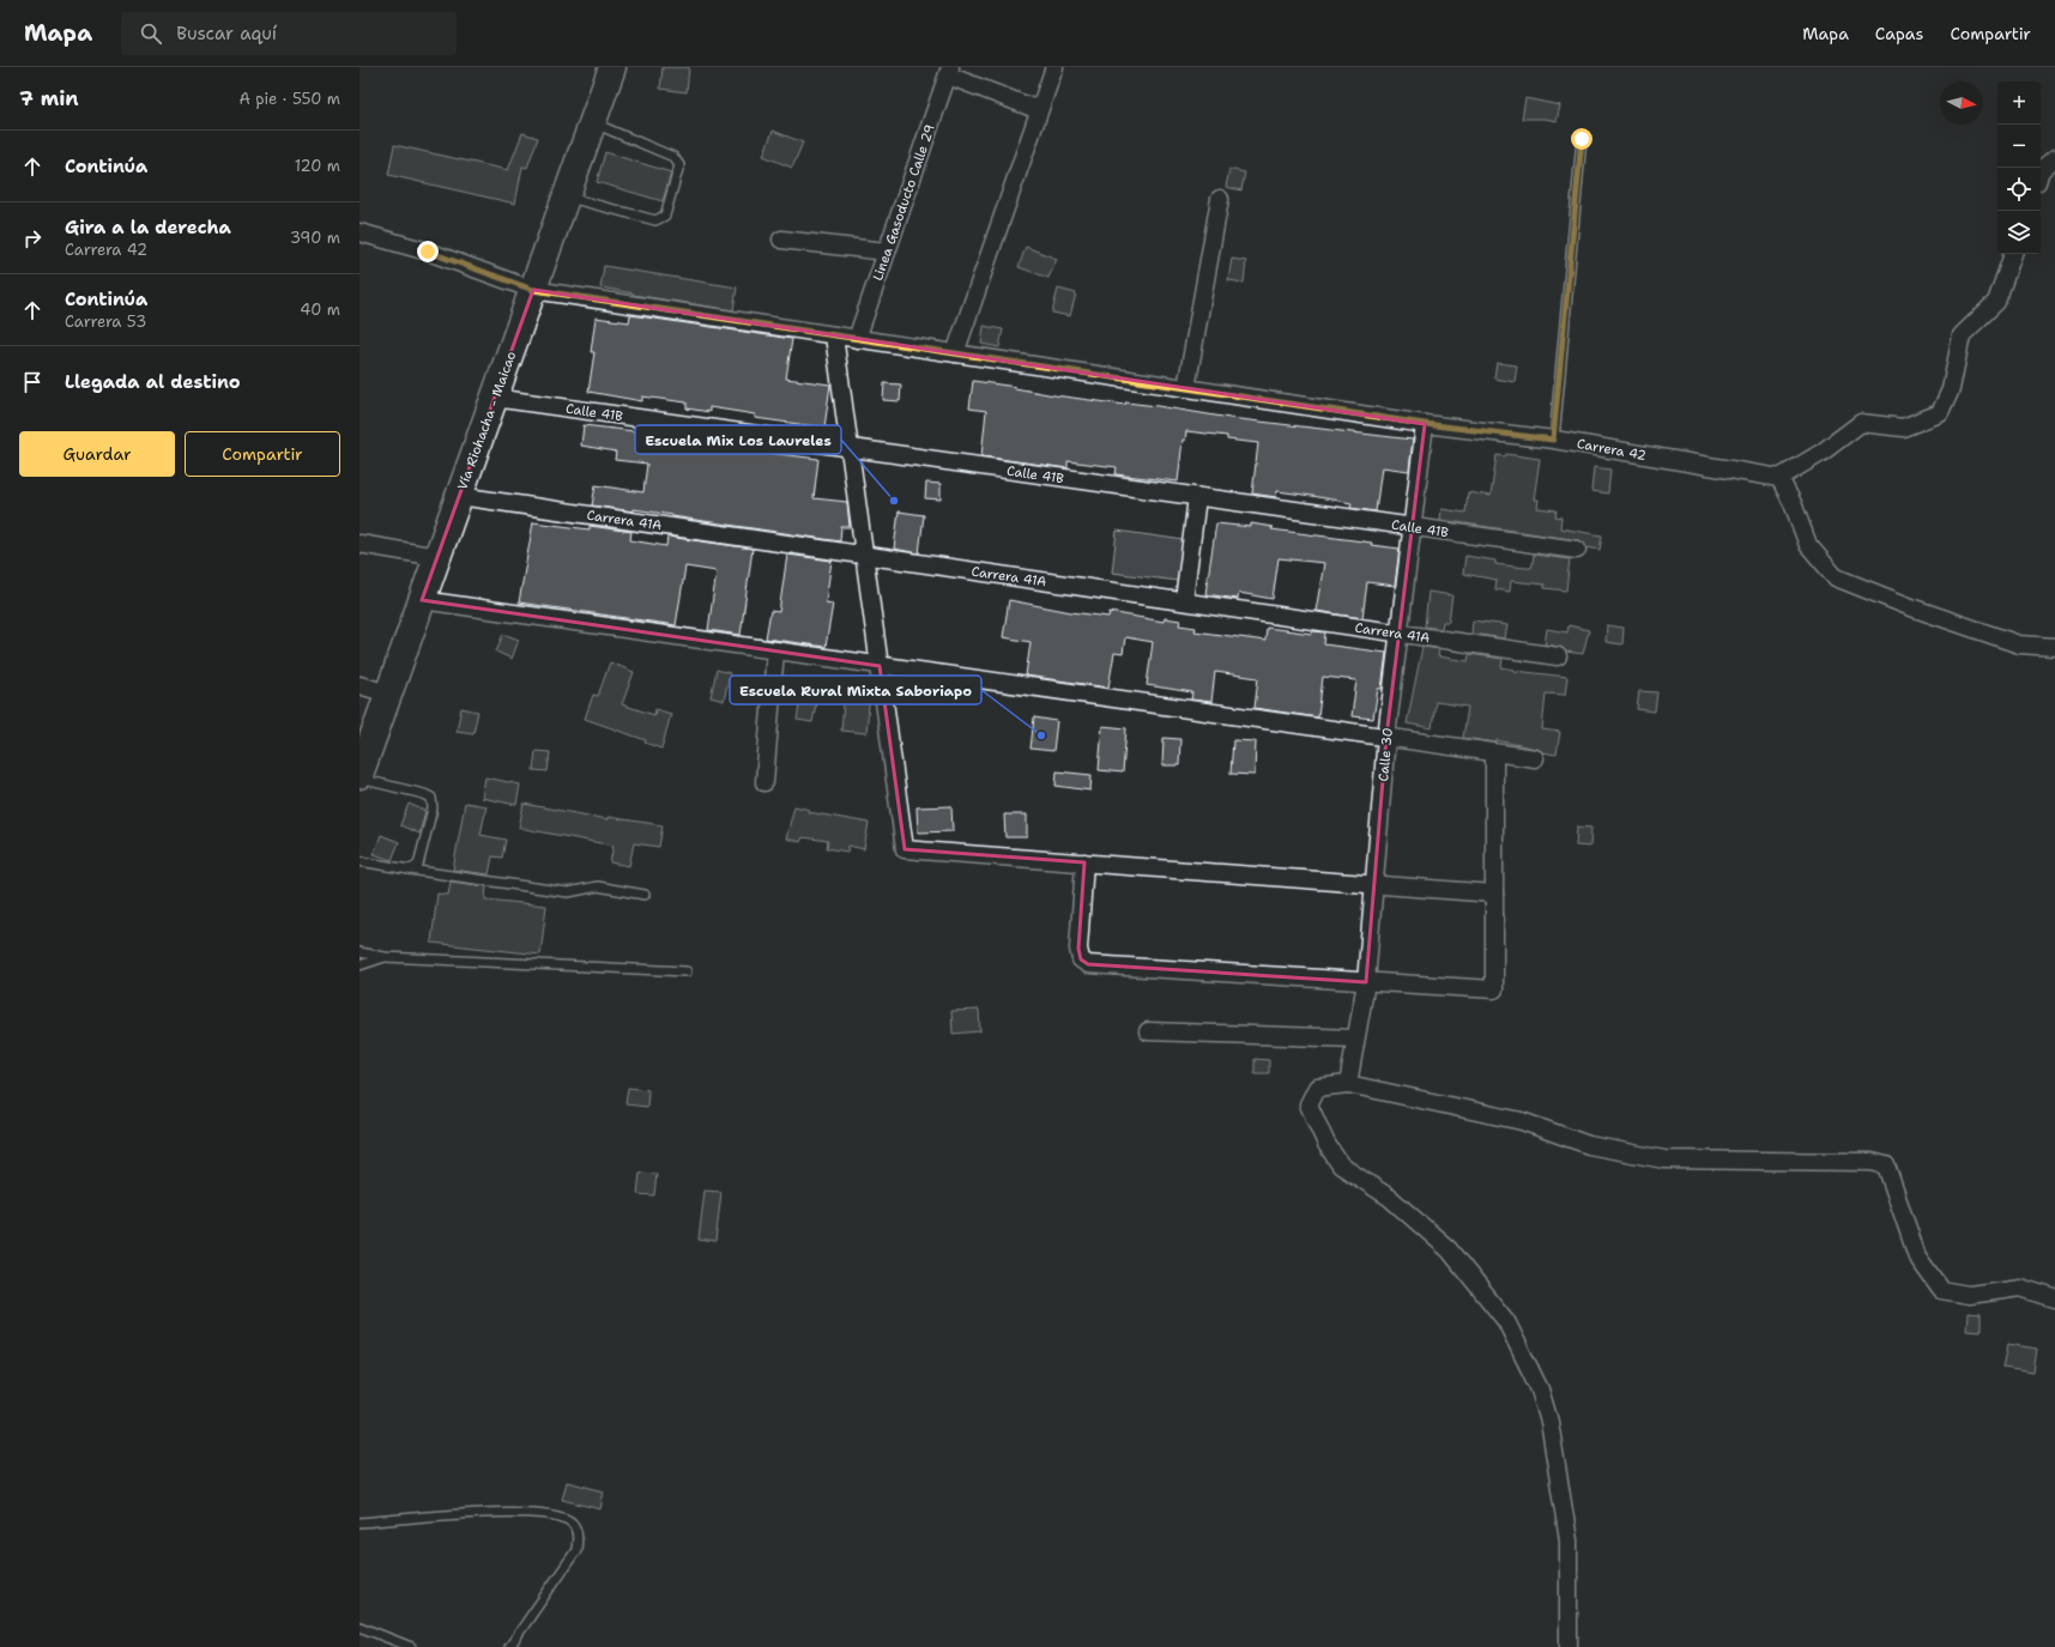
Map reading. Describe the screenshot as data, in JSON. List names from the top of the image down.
{
  "streets": {
    "highway": ["Vía Riohacha - Maicao"],
    "street": [
      "Linea Gasoducto Calle 29",
      "Calle 41B",
      "Carrera 42",
      "Carrera 41A",
      "Calle 30"
    ]
  },
  "crossings": [
    ["Linea Gasoducto Calle 29", "Carrera 42"],
    ["Calle 41B", "Vía Riohacha - Maicao"],
    ["Calle 41B", "Calle 30"],
    ["Vía Riohacha - Maicao", "Carrera 42"],
    ["Vía Riohacha - Maicao", "Carrera 41A"],
    ["Carrera 42", "Calle 30"],
    ["Carrera 41A", "Calle 30"]
  ],
  "places": ["Escuela Mix Los Laureles", "Escuela Rural Mixta Saboriapo"],
  "north": "right",
  "page": {
    "header": "Mapa",
    "search": "Buscar aquí",
    "nav": ["Mapa", "Capas", "Compartir"],
    "heading": ["7 min", "A pie · 550 m"],
    "map_buttons": ["+", "−"],
    "list": [
      ["Continúa", "120 m"],
      ["Gira a la derecha", "Carrera 42", "390 m"],
      ["Continúa", "Carrera 53", "40 m"],
      "Llegada al destino"
    ],
    "buttons": ["Guardar", "Compartir"]
  }
}
